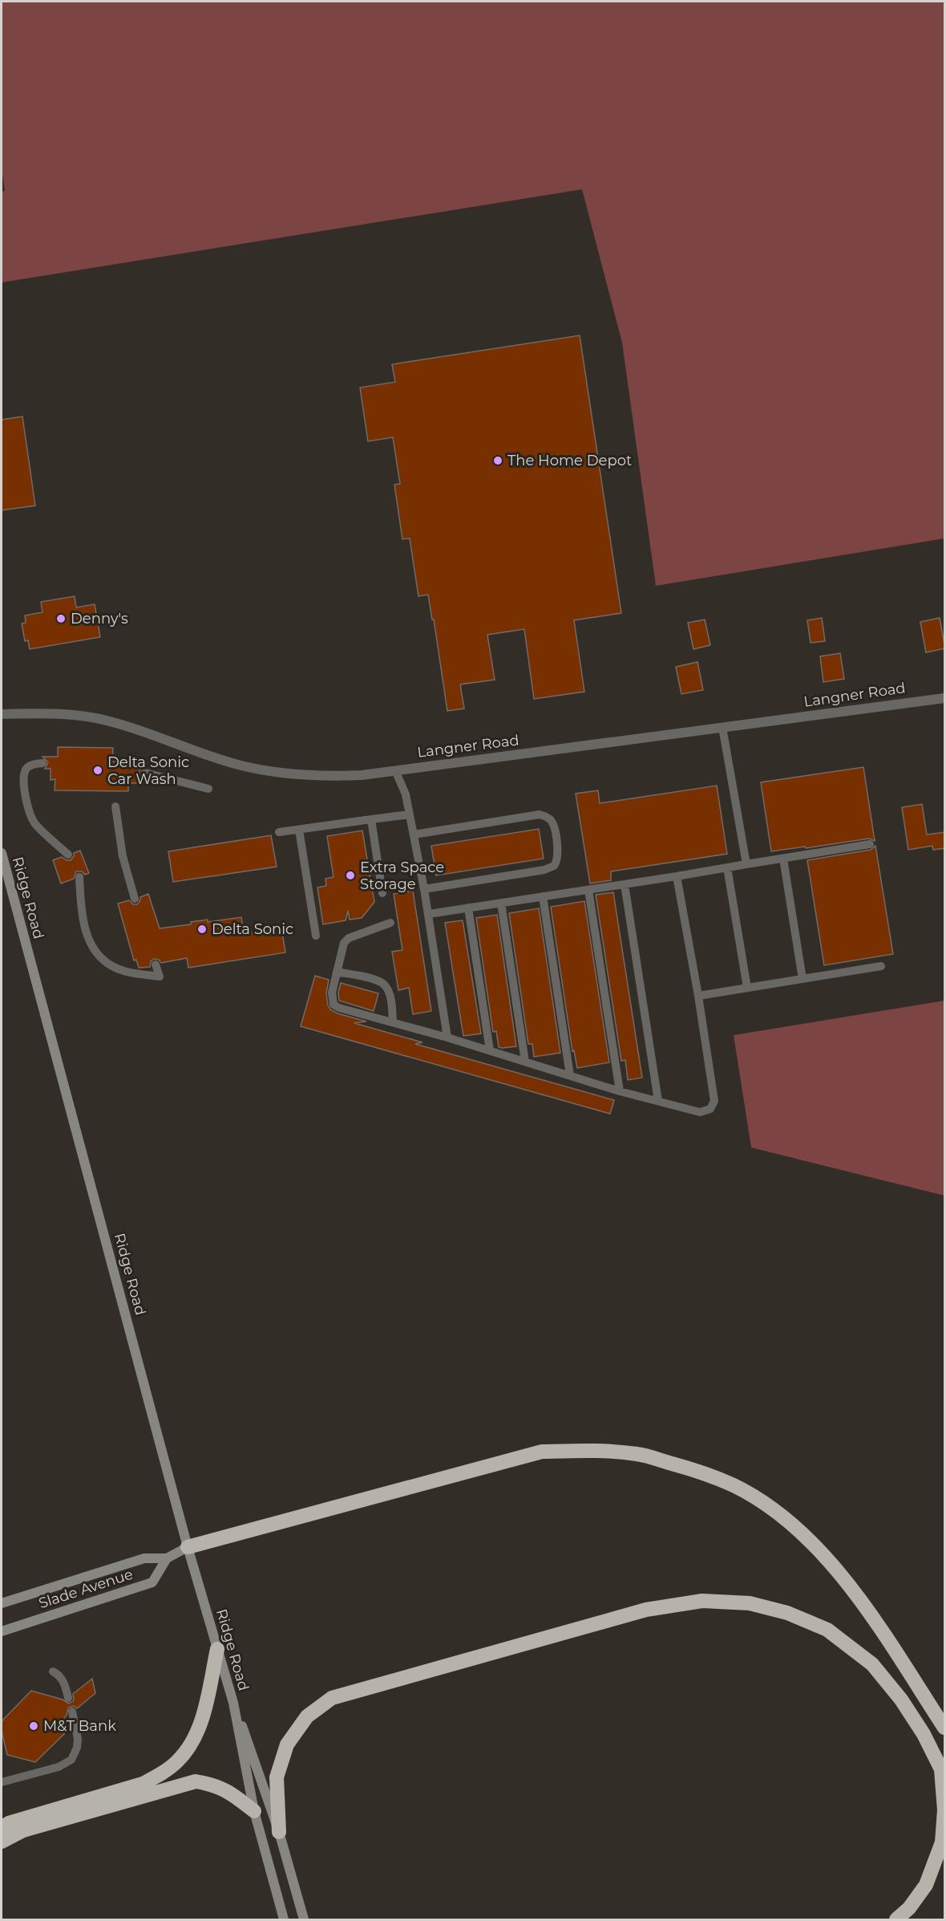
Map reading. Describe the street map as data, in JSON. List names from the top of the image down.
{
  "streets": {
    "street": ["Langner Road", "Ridge Road", "Slade Avenue"]
  },
  "crossings": [
    ["Ridge Road", "Slade Avenue"]
  ],
  "places": [
    "The Home Depot",
    "Denny's",
    "Delta Sonic Car Wash",
    "Extra Space Storage",
    "Delta Sonic",
    "M&T Bank"
  ]
}
